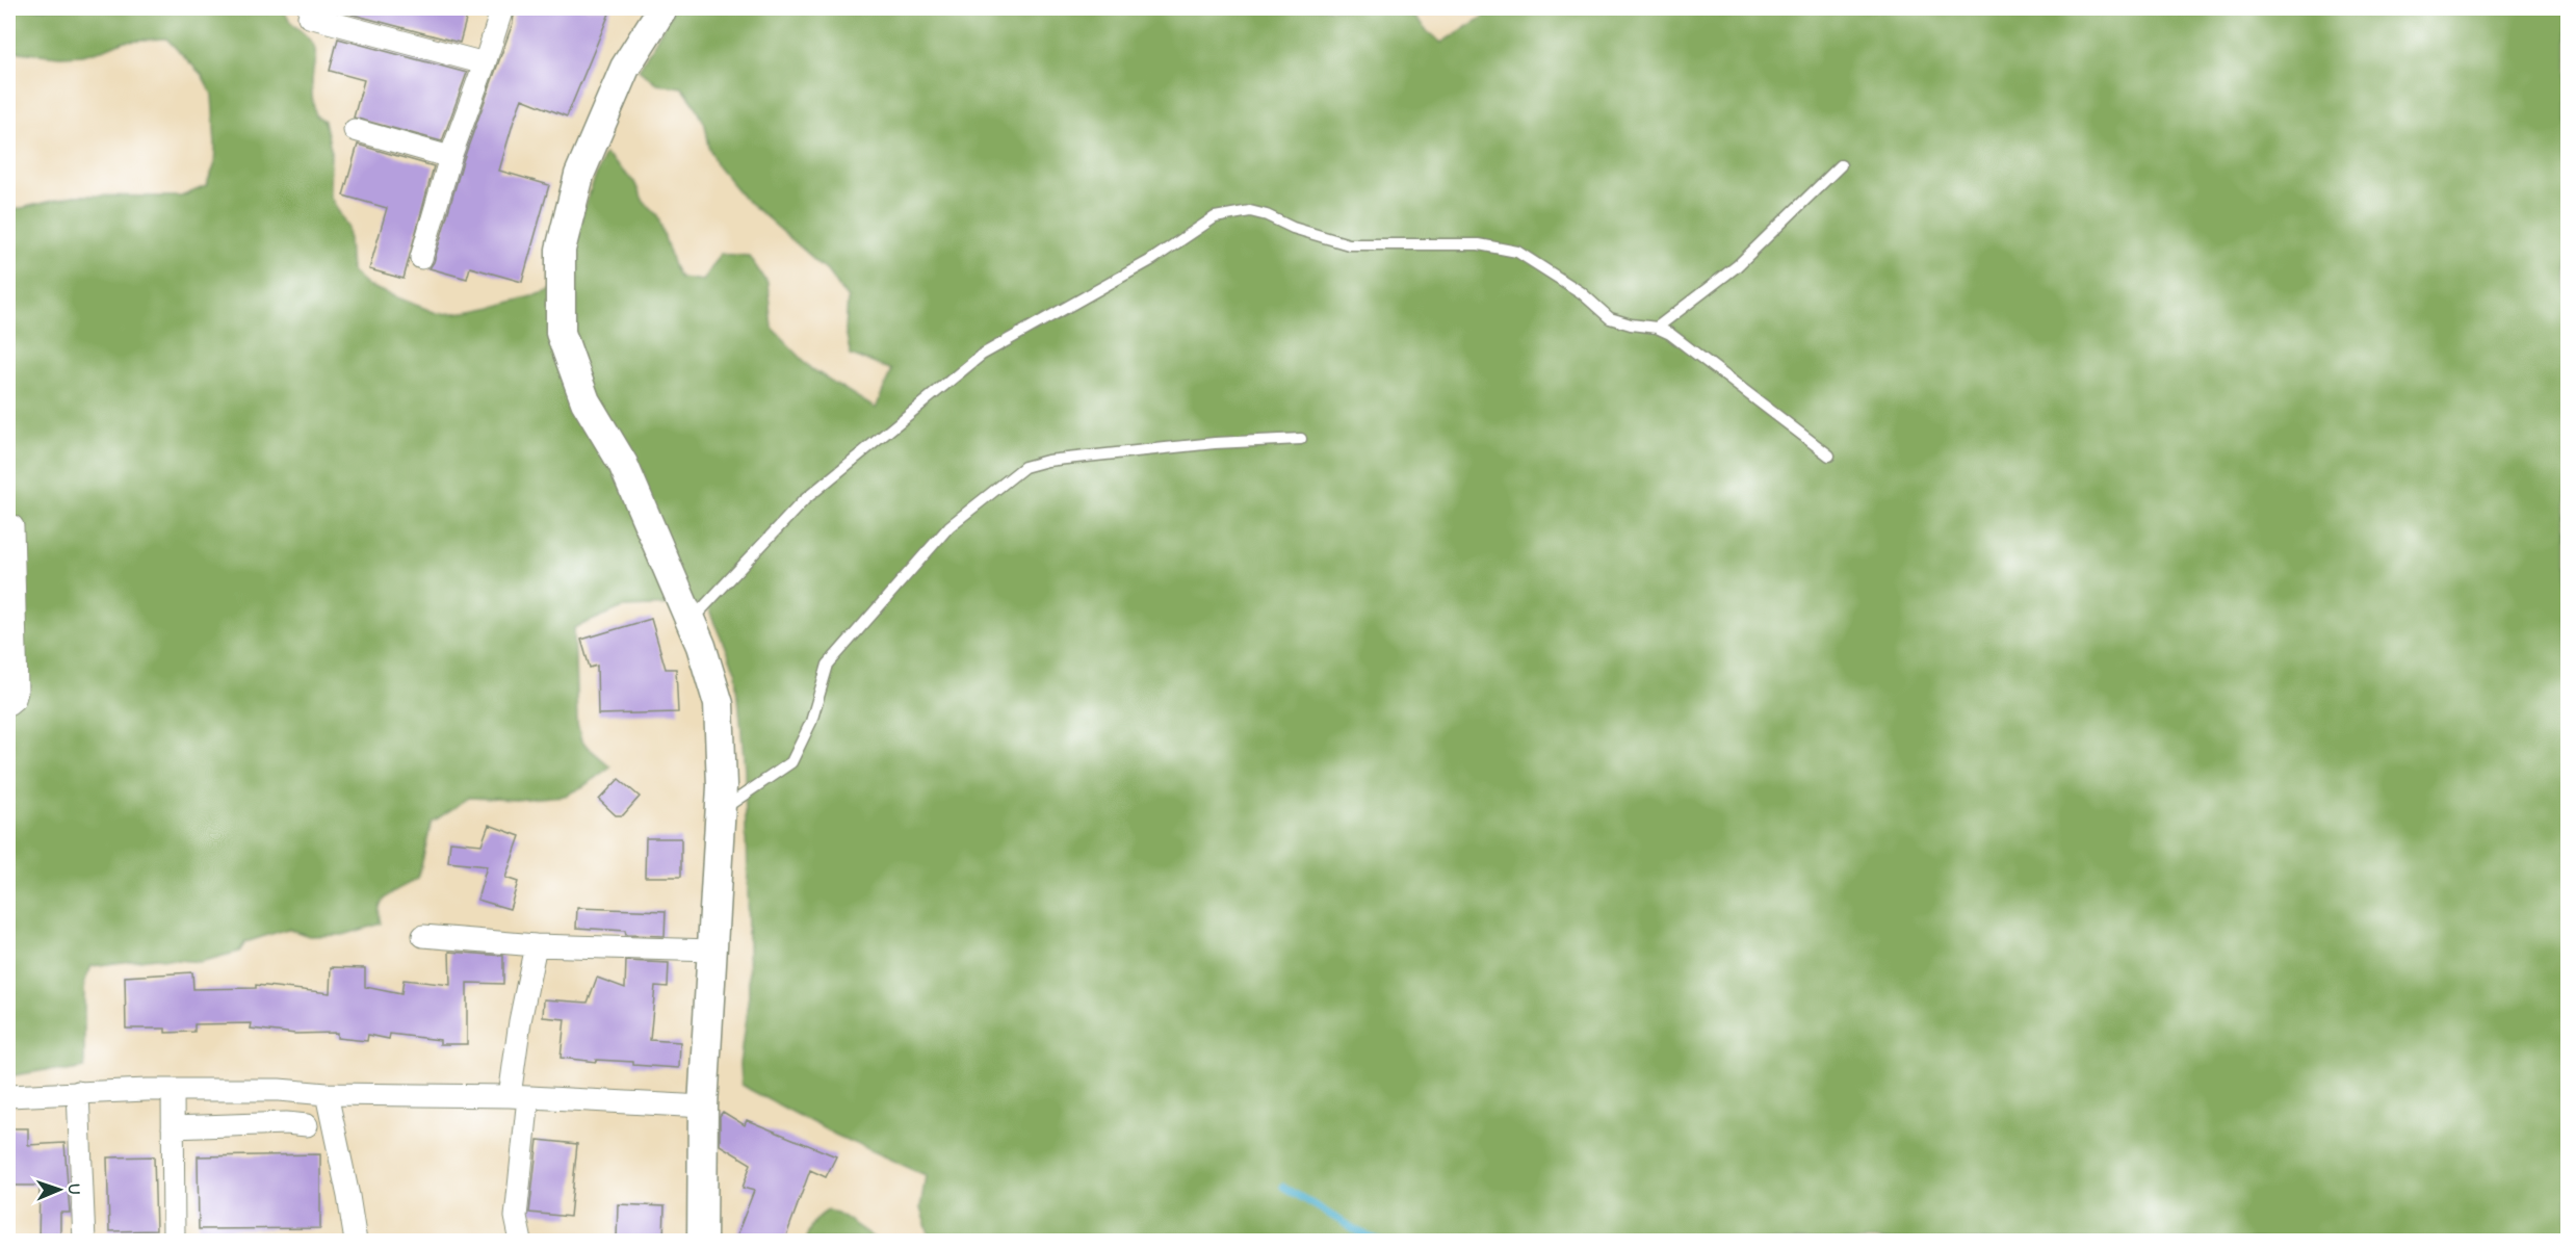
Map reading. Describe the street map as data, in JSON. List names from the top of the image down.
{
  "north": "right"
}
